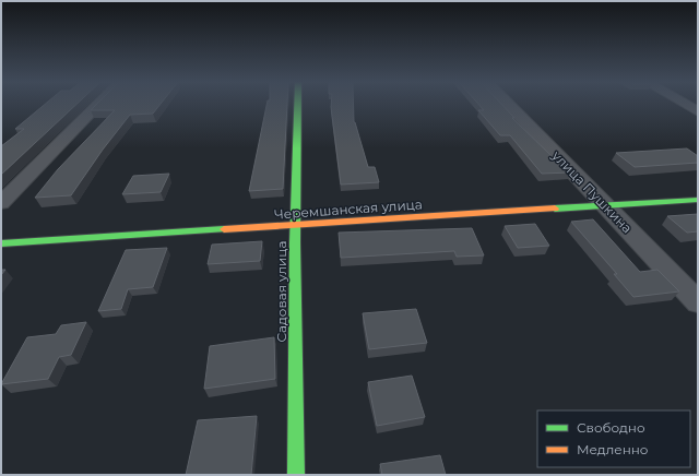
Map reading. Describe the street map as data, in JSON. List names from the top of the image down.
{
  "streets": {
    "main road": ["Черемшанская улица", "Садовая улица"],
    "street": ["улица Пушкина"]
  },
  "crossings": [
    ["улица Пушкина", "Черемшанская улица"],
    ["Черемшанская улица", "Садовая улица"]
  ],
  "legend": ["Свободно", "Медленно"]
}
